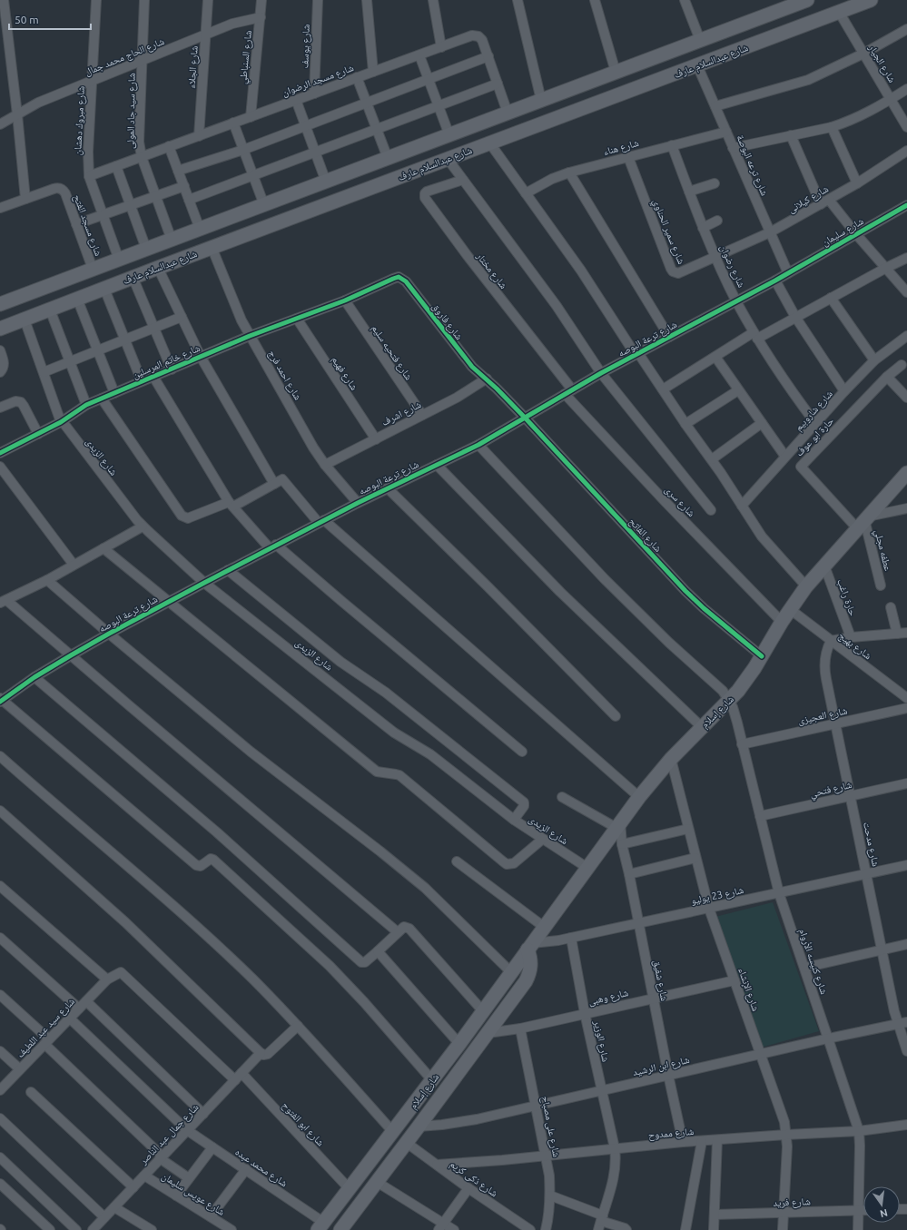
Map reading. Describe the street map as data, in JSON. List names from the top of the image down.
{
  "streets": {
    "main road": ["شارع عبدالسلام عارف", "شارع إسلام"],
    "street": [
      "شارع يوسف",
      "شارع الحاج محمد جمال",
      "شارع السنباطي",
      "شارع الجيار",
      "شارع الجلاء",
      "شارع مسجد الرضوان",
      "شارع سيد جاد المولى",
      "شارع مبروك دهشان",
      "شارع هناء",
      "شارع ترعه البوصة",
      "شارع كيلانى",
      "شارع مسجد الفتح",
      "شارع سمير الحناوي",
      "شارع سليمان",
      "شارع رضوان",
      "شارع مختار",
      "شارع فاروق",
      "شارع ترعة البوصه",
      "شارع فتحيه سليم",
      "شارع خاتم المرسلين",
      "شارع فهيم",
      "شارع احمد فرج",
      "شارع شاروبيم",
      "شارع اشرف",
      "حارة ابو عوف",
      "شارع الزيدى",
      "شارع سرى",
      "شارع الفاتح",
      "عطفه مجلي",
      "حارة راغب",
      "شارع بهيج",
      "شارع العجيزى",
      "شارع فتحي",
      "شارع مدحت",
      "شارع 23 يوليو",
      "شارع كنيسه الأروام",
      "شارع شفيق",
      "شارع الإنشاء",
      "شارع وهبى",
      "شارع سيد عبد اللطيف",
      "شارع الوزير",
      "شارع ابن الرشيد",
      "شارع ابو الفتوح",
      "شارع على مصباح",
      "شارع ممدوح",
      "شارع جمال عبد الناصر",
      "شارع محمد عبده",
      "شارع ذكى كريم",
      "شارع عويس سليمان",
      "شارع فريد"
    ]
  },
  "crossings": [
    ["شارع يوسف", "شارع مسجد الرضوان"],
    ["شارع الحاج محمد جمال", "شارع السنباطي"],
    ["شارع الحاج محمد جمال", "شارع الجلاء"],
    ["شارع الحاج محمد جمال", "شارع سيد جاد المولى"],
    ["شارع الحاج محمد جمال", "شارع مبروك دهشان"],
    ["شارع السنباطي", "شارع مسجد الرضوان"],
    ["شارع عبدالسلام عارف", "شارع الجيار"],
    ["شارع عبدالسلام عارف", "شارع ترعه البوصة"],
    ["شارع عبدالسلام عارف", "شارع احمد فرج"],
    ["شارع الجلاء", "شارع مسجد الرضوان"],
    ["شارع مسجد الرضوان", "شارع سيد جاد المولى"],
    ["شارع مسجد الرضوان", "شارع مبروك دهشان"],
    ["شارع هناء", "شارع ترعه البوصة"],
    ["شارع هناء", "شارع سمير الحناوي"],
    ["شارع هناء", "شارع رضوان"],
    ["شارع ترعه البوصة", "شارع كيلانى"],
    ["شارع ترعه البوصة", "شارع سليمان"],
    ["شارع ترعه البوصة", "شارع ترعة البوصه"],
    ["شارع كيلانى", "شارع سمير الحناوي"],
    ["شارع كيلانى", "شارع رضوان"],
    ["شارع سمير الحناوي", "شارع رضوان"],
    ["شارع سليمان", "شارع ترعة البوصه"],
    ["شارع رضوان", "شارع ترعة البوصه"],
    ["شارع رضوان", "شارع شاروبيم"],
    ["شارع مختار", "شارع ترعة البوصه"],
    ["شارع مختار", "شارع سرى"],
    ["شارع فاروق", "شارع ترعة البوصه"],
    ["شارع فاروق", "شارع فتحيه سليم"],
    ["شارع فاروق", "شارع خاتم المرسلين"],
    ["شارع فاروق", "شارع اشرف"],
    ["شارع فاروق", "شارع الفاتح"],
    ["شارع ترعة البوصه", "شارع احمد فرج"],
    ["شارع ترعة البوصه", "شارع الزيدى"],
    ["شارع ترعة البوصه", "شارع سرى"],
    ["شارع ترعة البوصه", "شارع الفاتح"],
    ["شارع ترعة البوصه", "شارع كنيسه الأروام"],
    ["شارع فتحيه سليم", "شارع خاتم المرسلين"],
    ["شارع فتحيه سليم", "شارع اشرف"],
    ["شارع خاتم المرسلين", "شارع فهيم"],
    ["شارع خاتم المرسلين", "شارع احمد فرج"],
    ["شارع خاتم المرسلين", "شارع الزيدى"],
    ["شارع فهيم", "شارع اشرف"],
    ["شارع احمد فرج", "شارع اشرف"],
    ["حارة ابو عوف", "عطفه مجلي"],
    ["حارة ابو عوف", "شارع إسلام"],
    ["شارع الزيدى", "شارع إسلام"],
    ["شارع سرى", "شارع إسلام"],
    ["شارع الفاتح", "شارع إسلام"],
    ["عطفه مجلي", "شارع إسلام"],
    ["حارة راغب", "شارع إسلام"],
    ["شارع بهيج", "شارع إسلام"],
    ["شارع بهيج", "شارع مدحت"],
    ["شارع إسلام", "شارع 23 يوليو"],
    ["شارع إسلام", "شارع كنيسه الأروام"],
    ["شارع إسلام", "شارع شفيق"],
    ["شارع إسلام", "شارع الإنشاء"],
    ["شارع إسلام", "شارع وهبى"],
    ["شارع إسلام", "شارع ابن الرشيد"],
    ["شارع إسلام", "شارع ابو الفتوح"],
    ["شارع إسلام", "شارع محمد عبده"],
    ["شارع إسلام", "شارع ذكى كريم"],
    ["شارع العجيزى", "شارع مدحت"],
    ["شارع العجيزى", "شارع كنيسه الأروام"],
    ["شارع فتحي", "شارع مدحت"],
    ["شارع فتحي", "شارع كنيسه الأروام"],
    ["شارع مدحت", "شارع 23 يوليو"],
    ["شارع مدحت", "شارع ابن الرشيد"],
    ["شارع 23 يوليو", "شارع كنيسه الأروام"],
    ["شارع 23 يوليو", "شارع شفيق"],
    ["شارع 23 يوليو", "شارع الإنشاء"],
    ["شارع 23 يوليو", "شارع الوزير"],
    ["شارع كنيسه الأروام", "شارع ابن الرشيد"],
    ["شارع كنيسه الأروام", "شارع ممدوح"],
    ["شارع كنيسه الأروام", "شارع فريد"],
    ["شارع شفيق", "شارع وهبى"],
    ["شارع شفيق", "شارع ابن الرشيد"],
    ["شارع شفيق", "شارع ممدوح"],
    ["شارع الإنشاء", "شارع وهبى"],
    ["شارع الإنشاء", "شارع ابن الرشيد"],
    ["شارع الإنشاء", "شارع ممدوح"],
    ["شارع الإنشاء", "شارع فريد"],
    ["شارع وهبى", "شارع الوزير"],
    ["شارع وهبى", "شارع على مصباح"],
    ["شارع سيد عبد اللطيف", "شارع محمد عبده"],
    ["شارع الوزير", "شارع ابن الرشيد"],
    ["شارع الوزير", "شارع ممدوح"],
    ["شارع ابن الرشيد", "شارع على مصباح"],
    ["شارع ابو الفتوح", "شارع جمال عبد الناصر"],
    ["شارع على مصباح", "شارع ممدوح"],
    ["شارع ممدوح", "شارع ذكى كريم"],
    ["شارع جمال عبد الناصر", "شارع محمد عبده"],
    ["شارع جمال عبد الناصر", "شارع عويس سليمان"]
  ],
  "scale_bar": "50 m",
  "north": "bottom"
}
